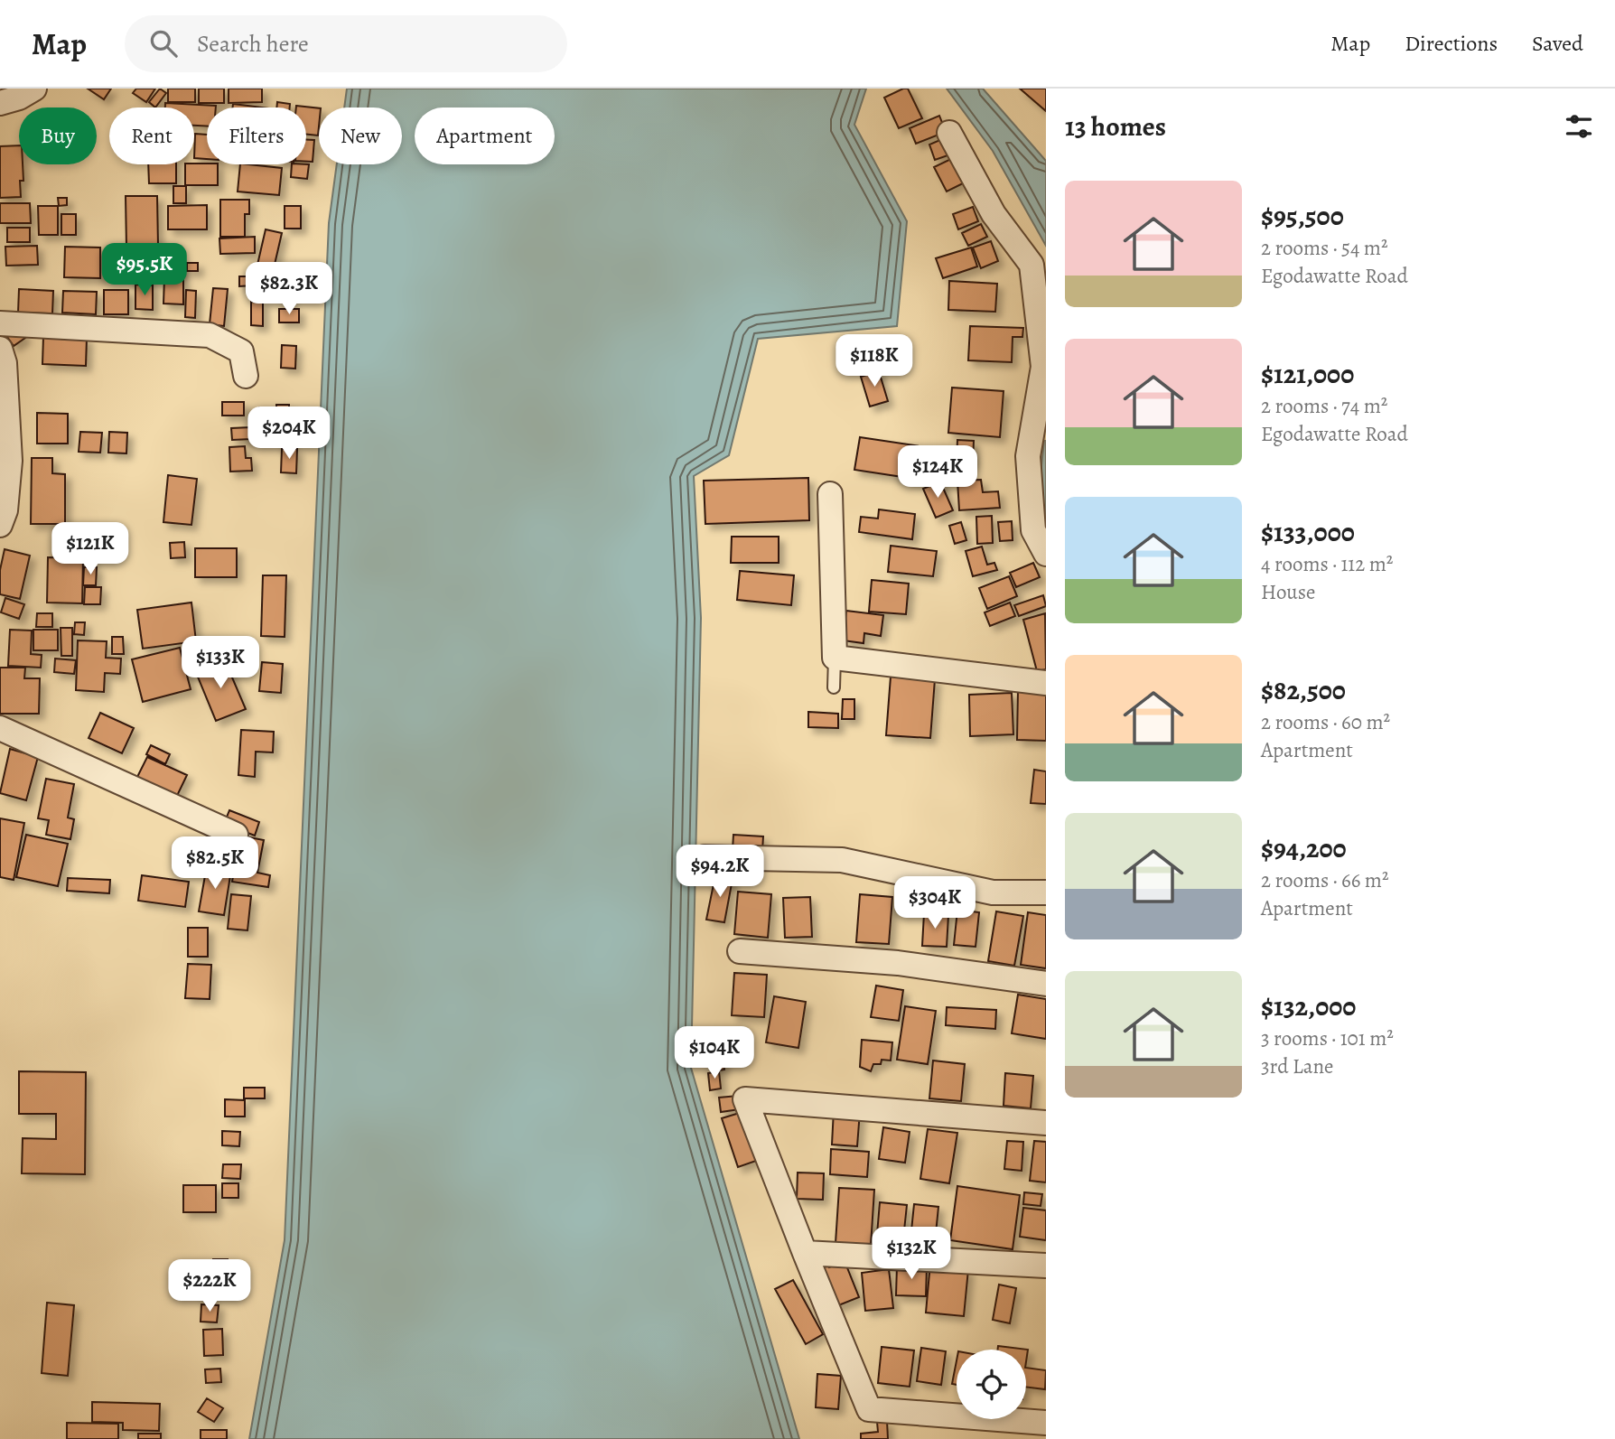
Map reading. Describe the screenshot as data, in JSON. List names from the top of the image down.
{
  "page": {
    "header": "Map",
    "search": "Search here",
    "nav": ["Map", "Directions", "Saved"],
    "heading": "13 homes",
    "chip": [
      "Buy",
      "Rent",
      "Filters",
      "New",
      "Apartment"
    ],
    "list": [
      {
        "name": "$95,500",
        "note": "2 rooms · 54 m² · Egodawatte Road"
      },
      {
        "name": "$121,000",
        "note": "2 rooms · 74 m² · Egodawatte Road"
      },
      {
        "name": "$133,000",
        "note": "4 rooms · 112 m² · House"
      },
      {
        "name": "$82,500",
        "note": "2 rooms · 60 m² · Apartment"
      },
      {
        "name": "$94,200",
        "note": "2 rooms · 66 m² · Apartment"
      },
      {
        "name": "$132,000",
        "note": "3 rooms · 101 m² · 3rd Lane"
      }
    ],
    "price": [
      "$95.5K",
      "$82.3K",
      "$118K",
      "$204K",
      "$124K",
      "$121K",
      "$133K",
      "$82.5K",
      "$94.2K",
      "$304K",
      "$104K",
      "$132K",
      "$222K"
    ]
  }
}
